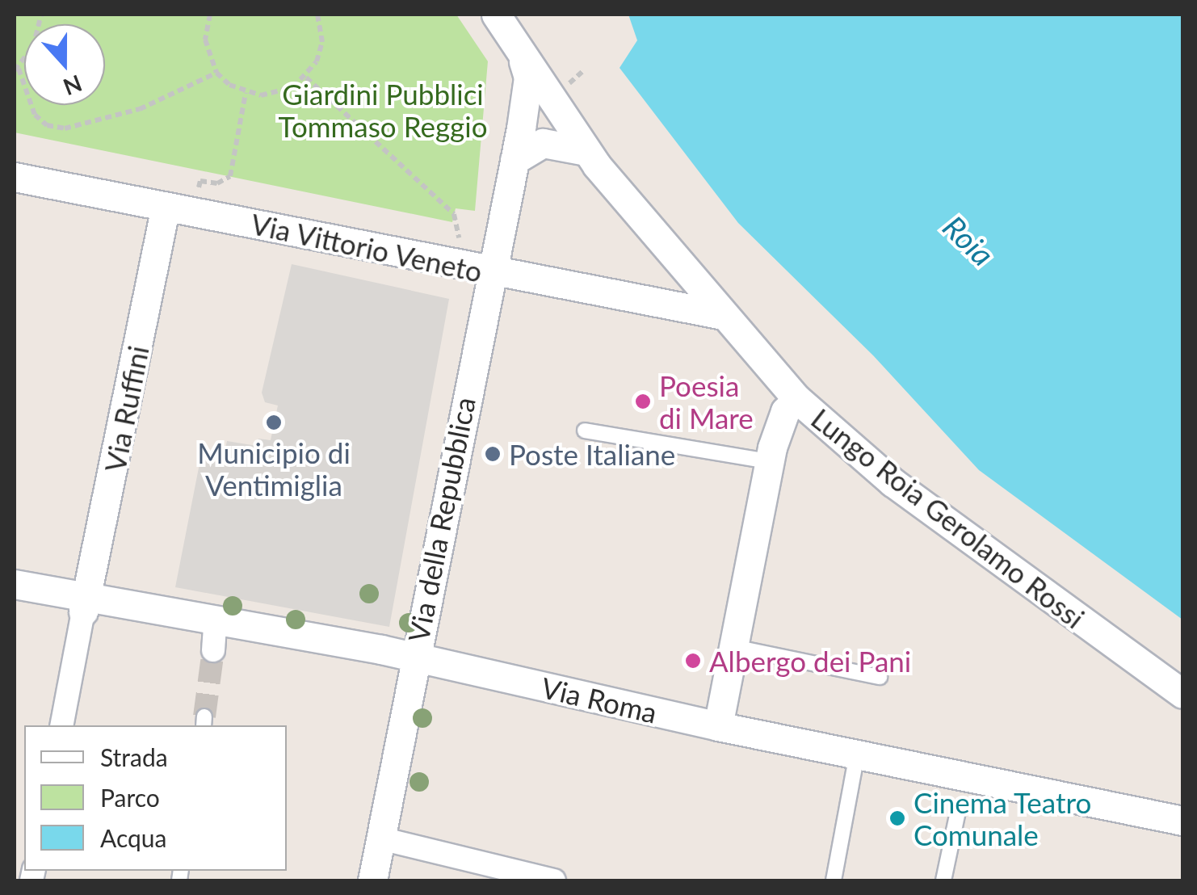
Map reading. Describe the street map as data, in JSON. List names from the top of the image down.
{
  "streets": {
    "street": [
      "Via Vittorio Veneto",
      "Via Ruffini",
      "Lungo Roia Gerolamo Rossi",
      "Via della Repubblica",
      "Via Roma"
    ]
  },
  "crossings": [
    ["Via Vittorio Veneto", "Via Ruffini"],
    ["Via Vittorio Veneto", "Lungo Roia Gerolamo Rossi"],
    ["Via Vittorio Veneto", "Via della Repubblica"],
    ["Via Ruffini", "Via Roma"],
    ["Lungo Roia Gerolamo Rossi", "Via della Repubblica"],
    ["Via della Repubblica", "Via Roma"]
  ],
  "water": ["Roia"],
  "parks": ["Giardini Pubblici Tommaso Reggio"],
  "places": [
    "Poesia di Mare",
    "Municipio di Ventimiglia",
    "Poste Italiane",
    "Albergo dei Pani",
    "Cinema Teatro Comunale"
  ],
  "legend": ["Strada", "Parco", "Acqua"],
  "north": "bottom"
}
